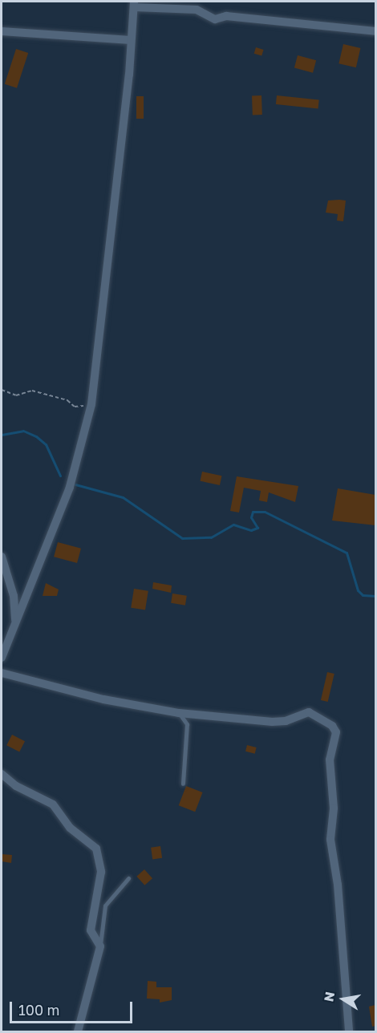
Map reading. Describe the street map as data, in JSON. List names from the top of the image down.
{
  "scale_bar": "100 m",
  "north": "left"
}
